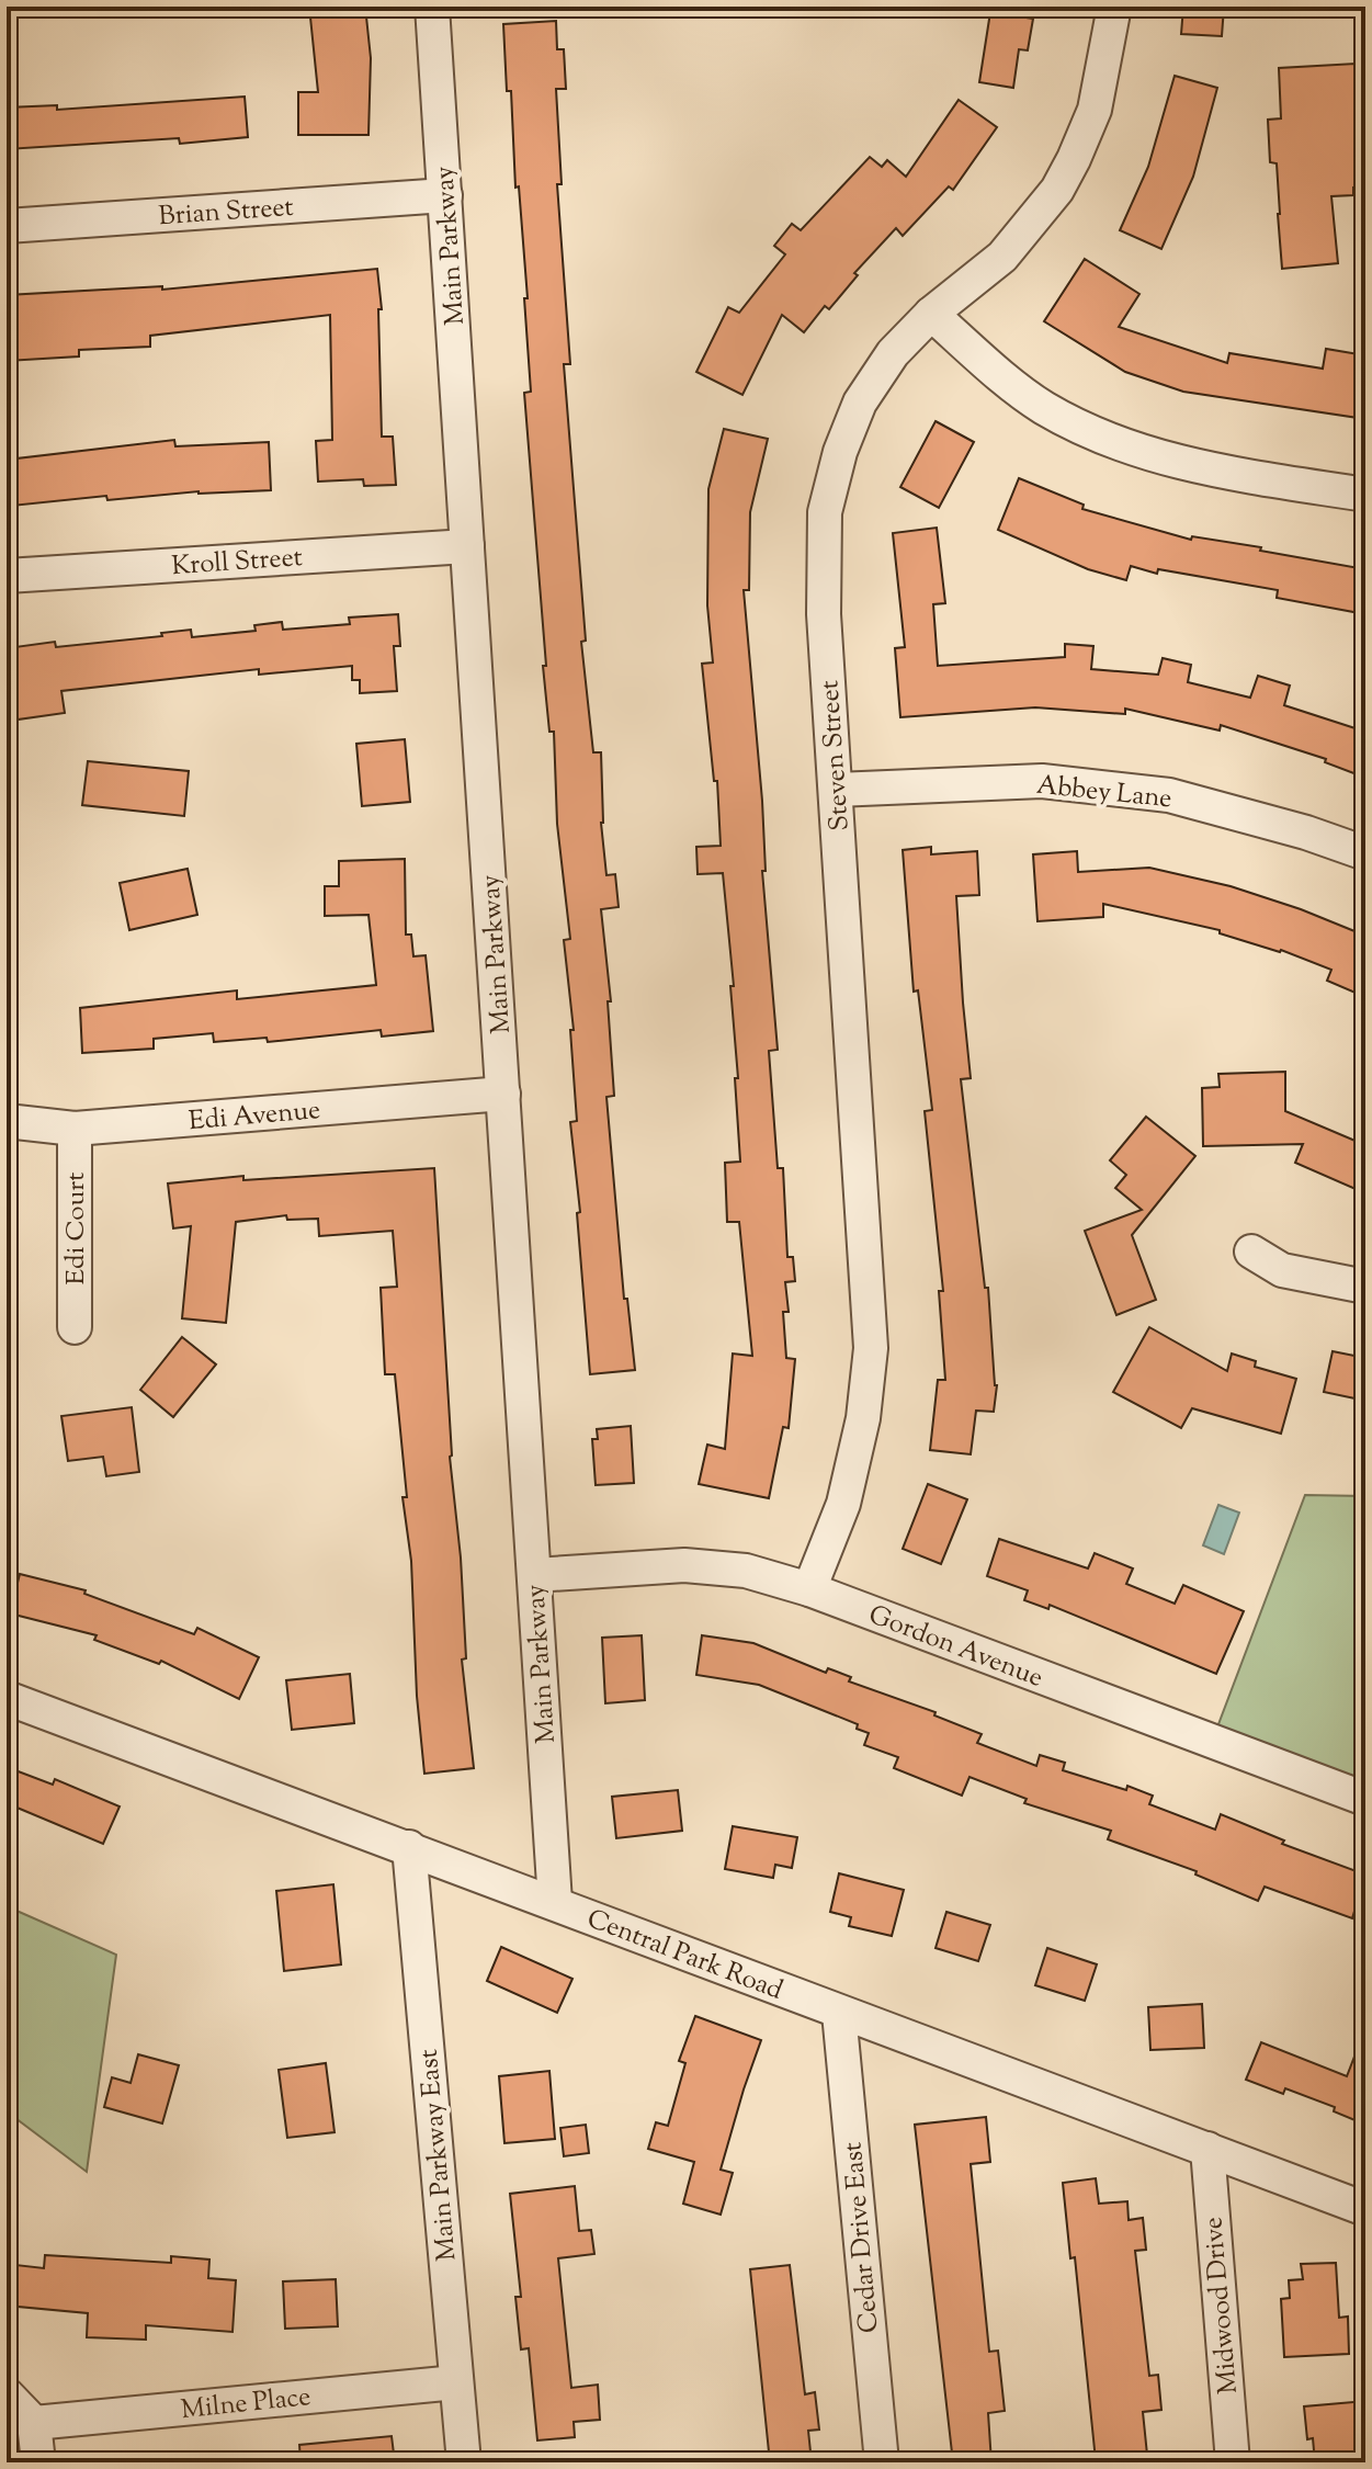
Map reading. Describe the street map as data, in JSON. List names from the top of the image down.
{
  "streets": {
    "street": [
      "Brian Street",
      "Main Parkway",
      "Kroll Street",
      "Steven Street",
      "Abbey Lane",
      "Edi Avenue",
      "Edi Court",
      "Gordon Avenue",
      "Central Park Road",
      "Main Parkway East",
      "Cedar Drive East",
      "Midwood Drive",
      "Milne Place"
    ]
  },
  "crossings": [
    ["Brian Street", "Main Parkway"],
    ["Main Parkway", "Kroll Street"],
    ["Main Parkway", "Edi Avenue"],
    ["Main Parkway", "Gordon Avenue"],
    ["Main Parkway", "Central Park Road"],
    ["Steven Street", "Abbey Lane"],
    ["Steven Street", "Gordon Avenue"],
    ["Edi Avenue", "Edi Court"],
    ["Central Park Road", "Main Parkway East"],
    ["Central Park Road", "Cedar Drive East"],
    ["Central Park Road", "Midwood Drive"],
    ["Main Parkway East", "Milne Place"]
  ]
}
